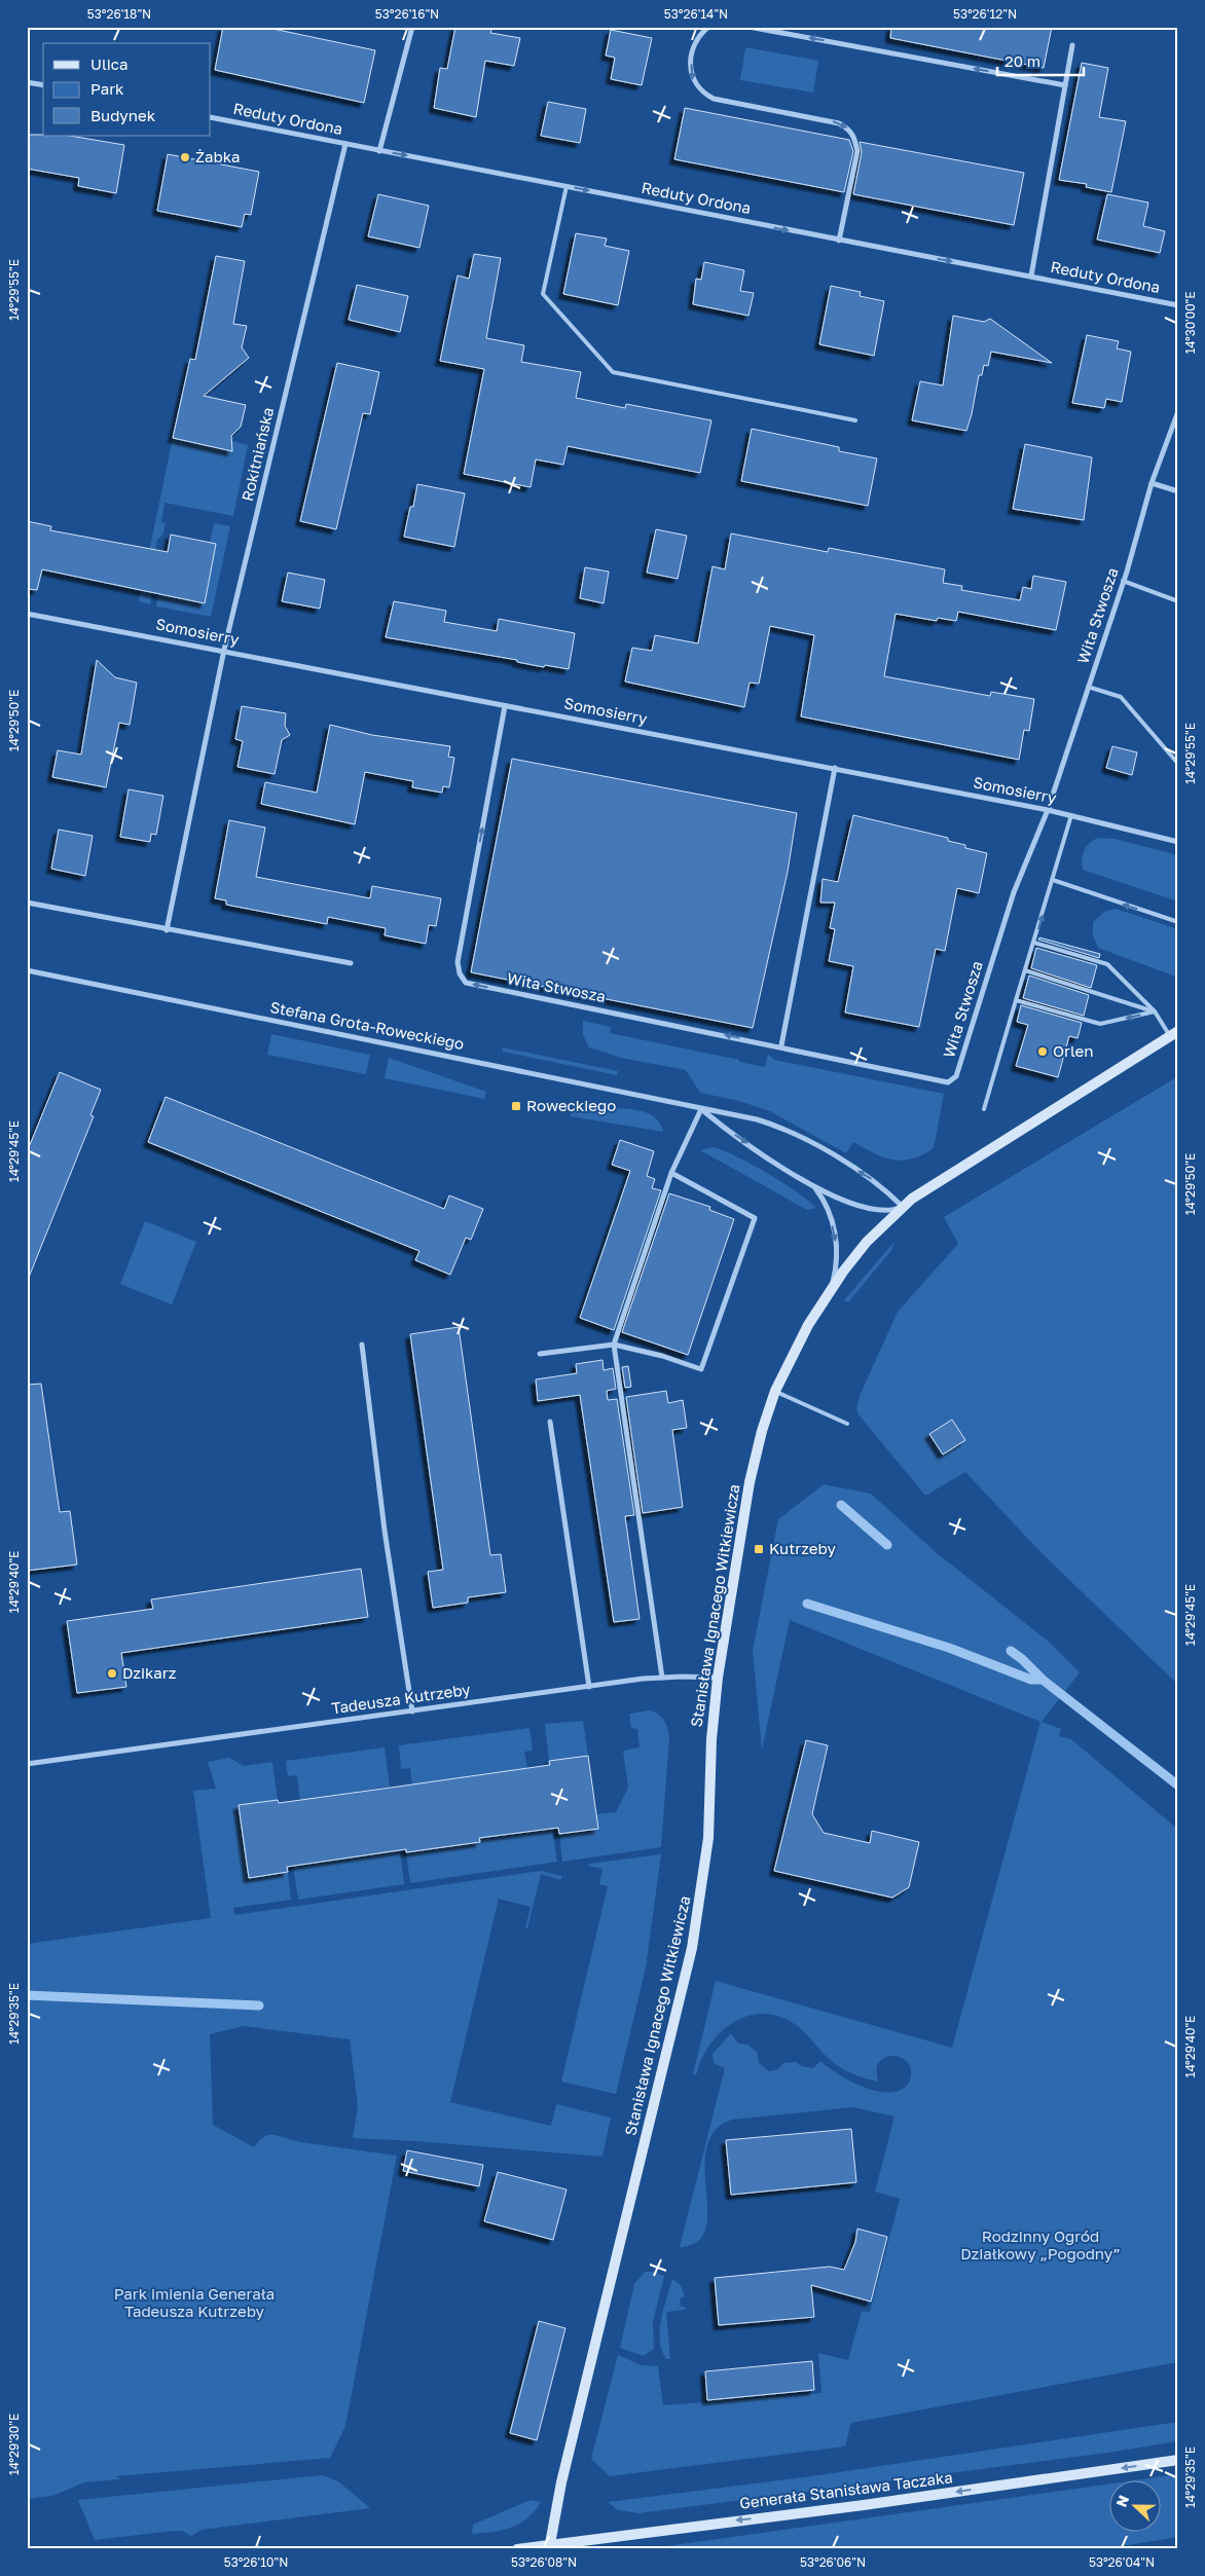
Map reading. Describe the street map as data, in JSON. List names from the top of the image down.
{
  "streets": {
    "street": [
      "Reduty Ordona",
      "Rokitniańska",
      "Wita Stwosza",
      "Somosierry",
      "Stefana Grota-Roweckiego",
      "Stanisława Ignacego Witkiewicza",
      "Tadeusza Kutrzeby",
      "Generała Stanisława Taczaka"
    ]
  },
  "crossings": [
    ["Reduty Ordona", "Rokitniańska"],
    ["Rokitniańska", "Somosierry"],
    ["Wita Stwosza", "Somosierry"],
    ["Stefana Grota-Roweckiego", "Stanisława Ignacego Witkiewicza"],
    ["Stanisława Ignacego Witkiewicza", "Tadeusza Kutrzeby"],
    ["Stanisława Ignacego Witkiewicza", "Generała Stanisława Taczaka"]
  ],
  "one_way": ["Reduty Ordona", "Generała Stanisława Taczaka"],
  "parks": ["Rodzinny Ogród Działkowy „Pogodny”", "Park imienia Generała Tadeusza Kutrzeby"],
  "places": {
    "other": ["Żabka", "Orlen", "Dzikarz"],
    "transit": ["Roweckiego", "Kutrzeby"]
  },
  "legend": ["Ulica", "Park", "Budynek"],
  "scale_bar": "20 m",
  "north": "left",
  "coordinates": [
    "53°26'18\"N",
    "53°26'16\"N",
    "53°26'14\"N",
    "53°26'12\"N",
    "14°29'55\"E",
    "14°30'00\"E",
    "14°29'50\"E",
    "14°29'45\"E",
    "14°29'40\"E",
    "14°29'35\"E",
    "14°29'30\"E",
    "53°26'10\"N",
    "53°26'08\"N",
    "53°26'06\"N",
    "53°26'04\"N"
  ]
}
